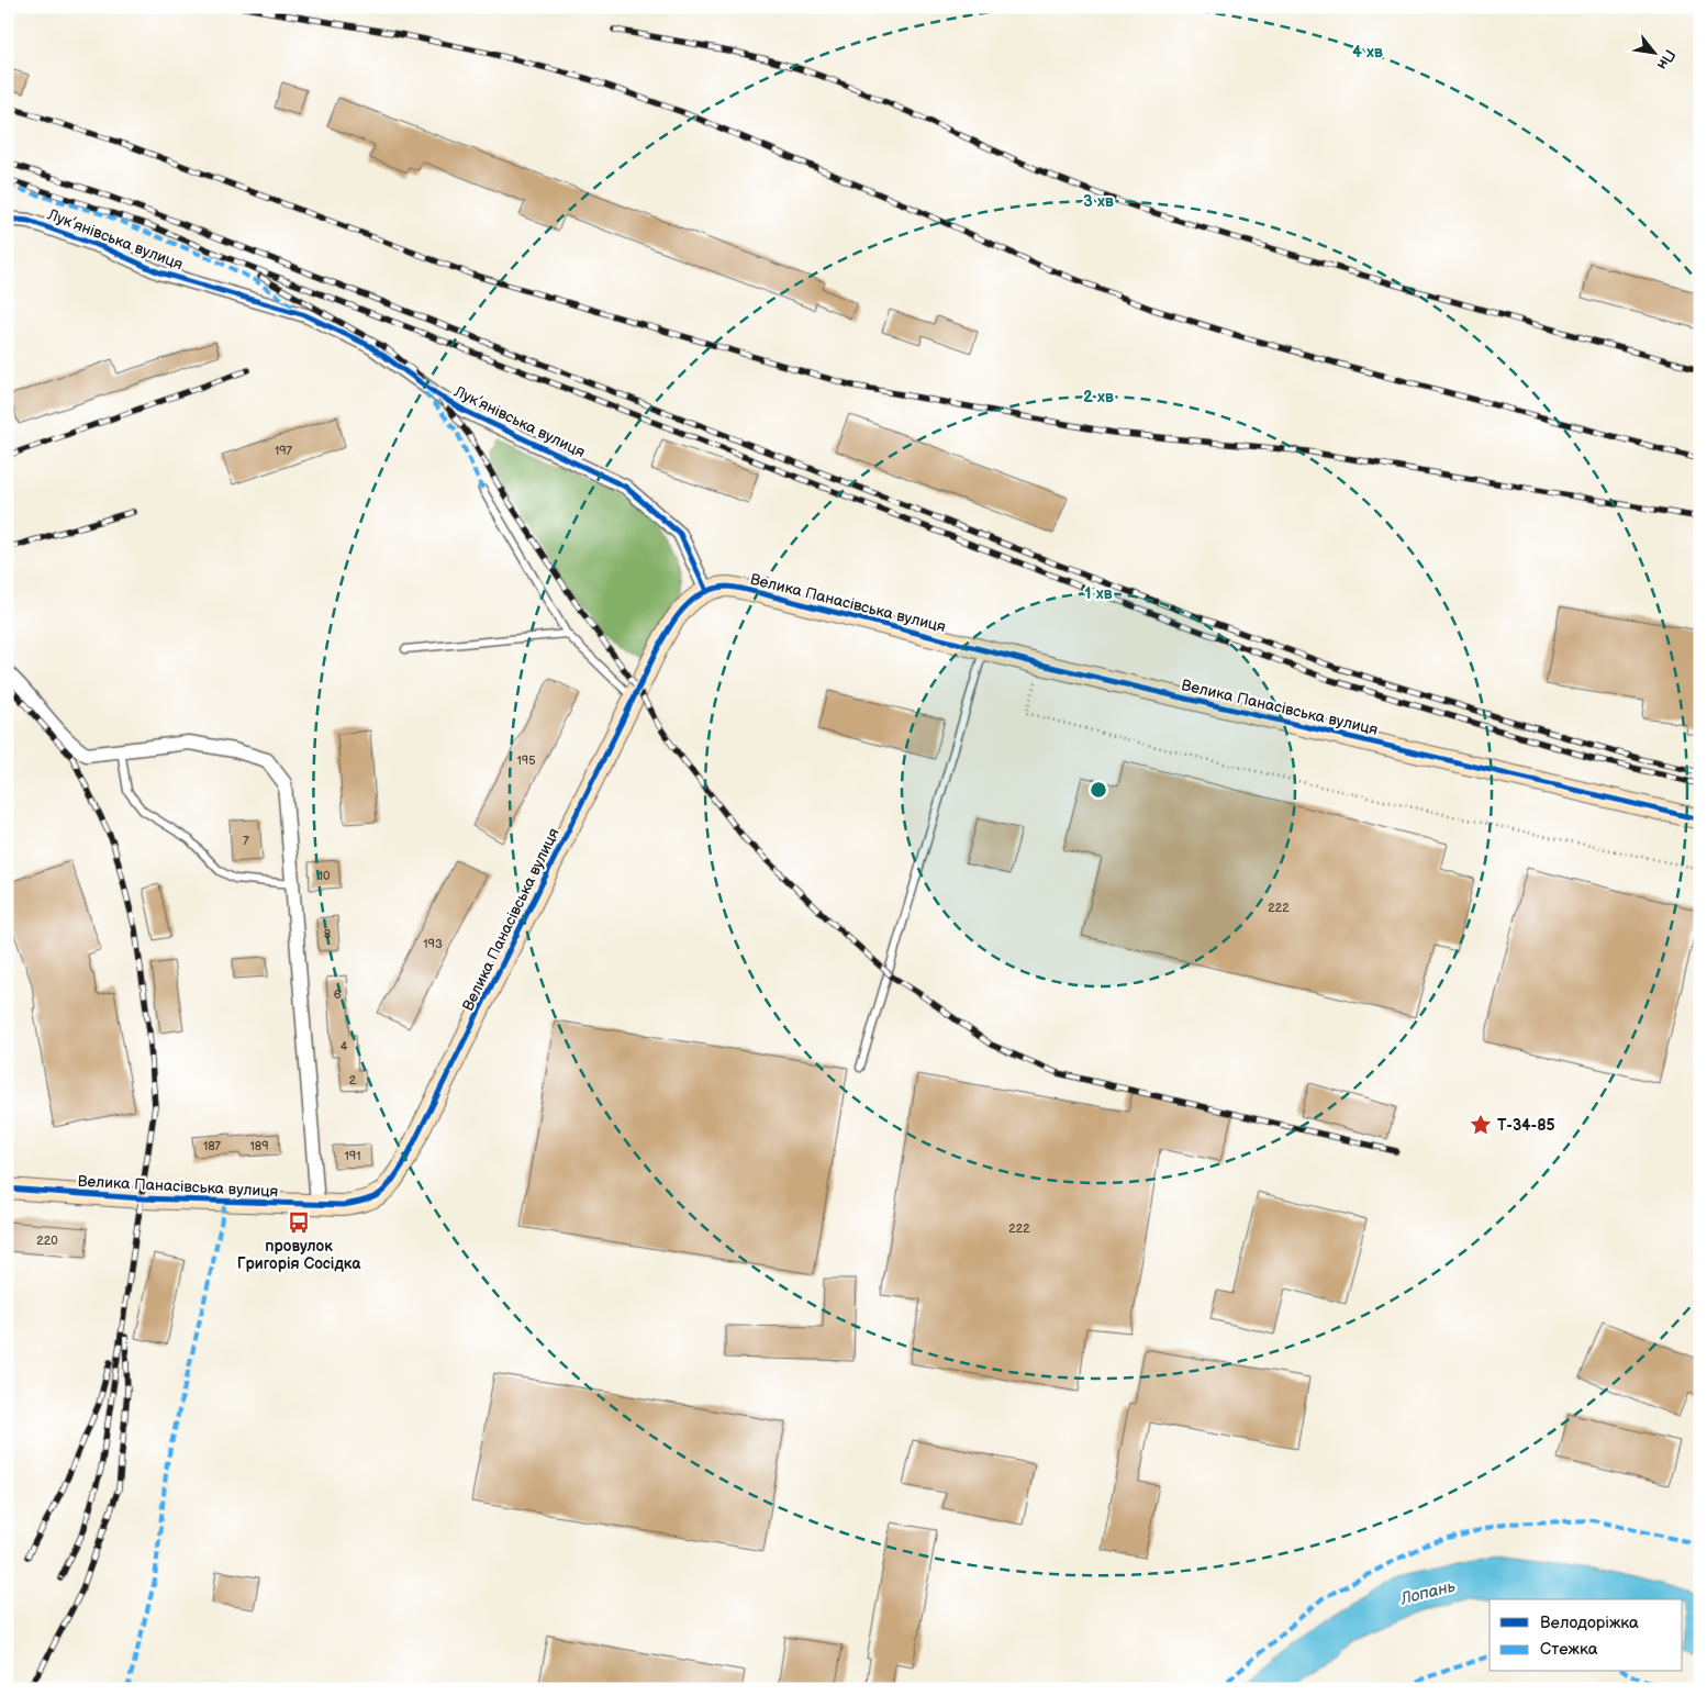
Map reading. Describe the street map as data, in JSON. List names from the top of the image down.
{
  "streets": {
    "street": ["Лук’янівська вулиця", "Велика Панасівська вулиця"]
  },
  "crossings": [
    ["Лук’янівська вулиця", "Велика Панасівська вулиця"]
  ],
  "water": ["Лопань"],
  "places": {
    "place": ["Т-34-85"],
    "bus stop": ["провулок Григорія Сосідка"]
  },
  "house_numbers": [
    "197",
    "195",
    "7",
    "10",
    "222",
    "8",
    "193",
    "6",
    "4",
    "2",
    "187",
    "189",
    "191",
    "222",
    "220"
  ],
  "legend": ["Велодоріжка", "Стежка"],
  "north": "bottom right",
  "rings": [
    "4 хв",
    "3 хв",
    "2 хв",
    "1 хв"
  ]
}
